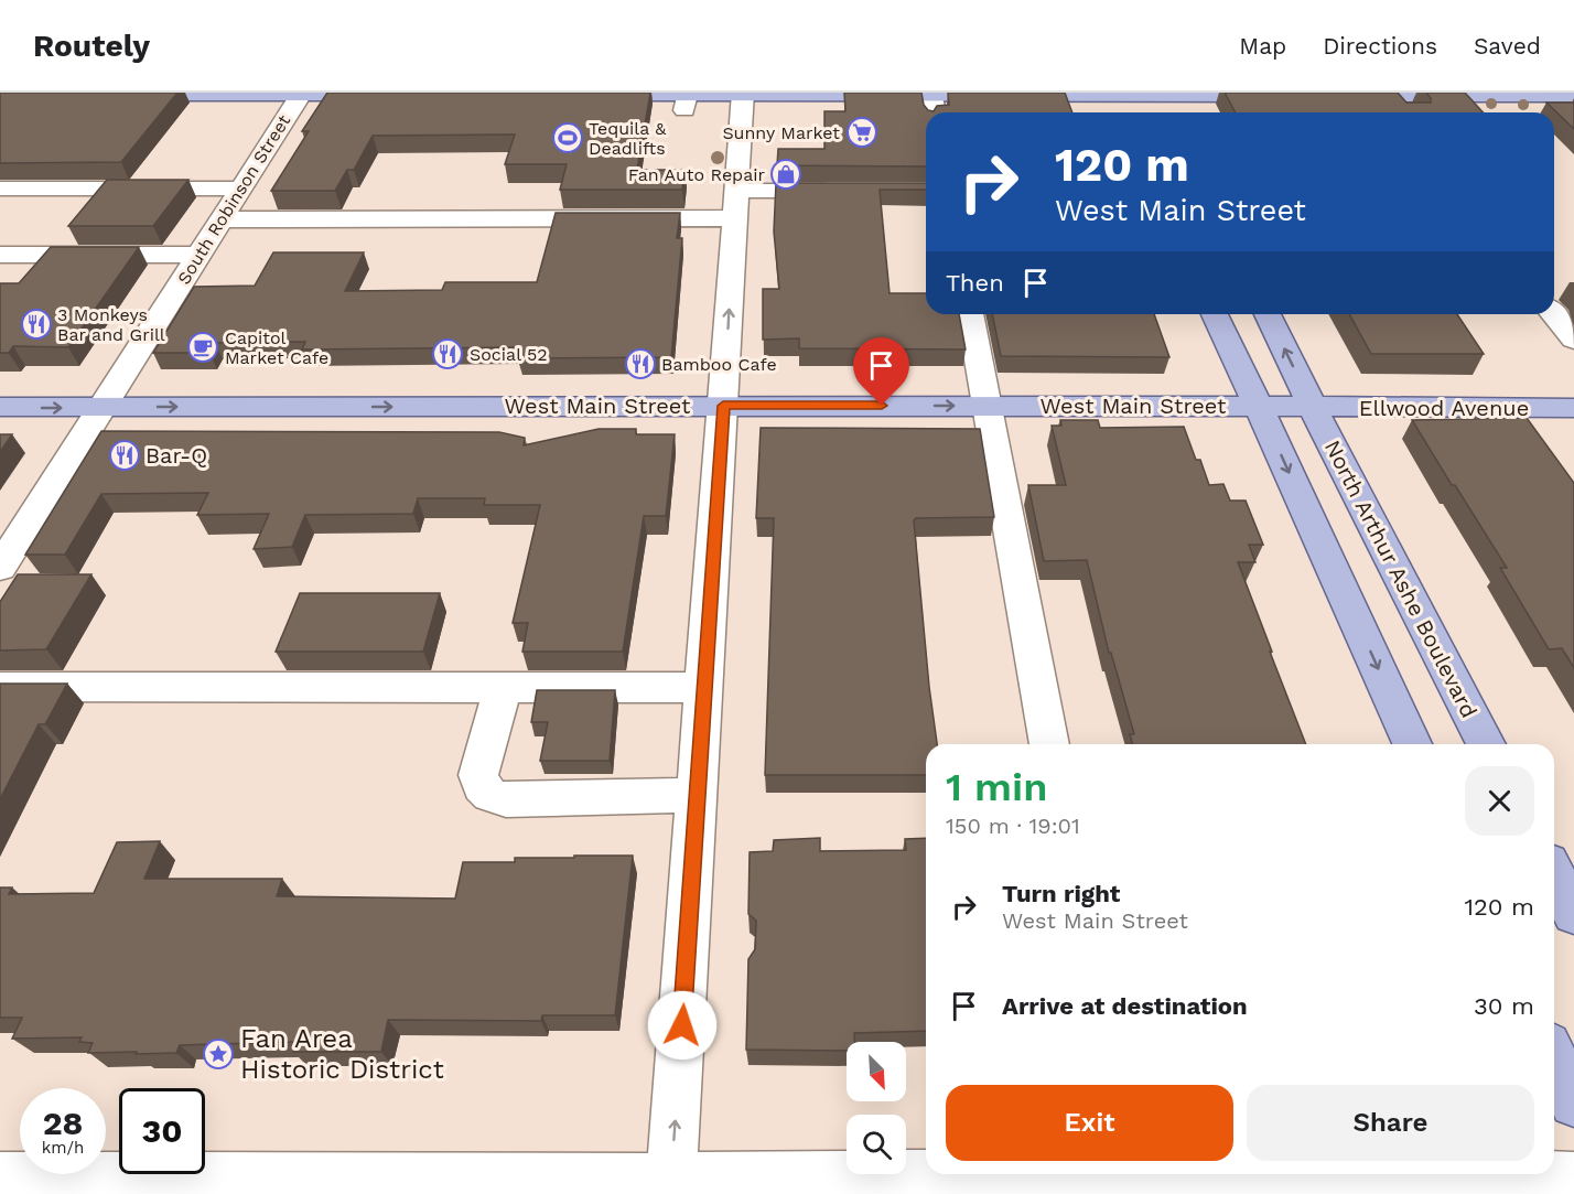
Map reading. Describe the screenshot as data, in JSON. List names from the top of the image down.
{
  "streets": {
    "main road": ["West Main Street", "Ellwood Avenue", "North Arthur Ashe Boulevard"],
    "street": ["South Robinson Street"]
  },
  "crossings": [
    ["South Robinson Street", "West Main Street"],
    ["West Main Street", "Ellwood Avenue"],
    ["West Main Street", "North Arthur Ashe Boulevard"],
    ["Ellwood Avenue", "North Arthur Ashe Boulevard"]
  ],
  "places": {
    "supermarket": ["Sunny Market"],
    "sports": ["Tequila & Deadlifts"],
    "shop": ["Fan Auto Repair"],
    "restaurant": [
      "3 Monkeys Bar and Grill",
      "Social 52",
      "Bamboo Cafe",
      "Bar-Q"
    ],
    "cafe": ["Capitol Market Cafe"],
    "place": ["Fan Area Historic District"]
  },
  "north": "bottom right",
  "page": {
    "header": "Routely",
    "nav": ["Map", "Directions", "Saved"],
    "turn": ["120 m", "West Main Street"],
    "then": "Then",
    "heading": ["1 min", "150 m · 19:01"],
    "list": [
      {
        "name": "Turn right",
        "note": "West Main Street",
        "value": "120 m"
      },
      {
        "name": "Arrive at destination",
        "value": "30 m"
      }
    ],
    "buttons": ["Exit", "Share"],
    "speed": "28 km/h",
    "limit": "30"
  }
}
